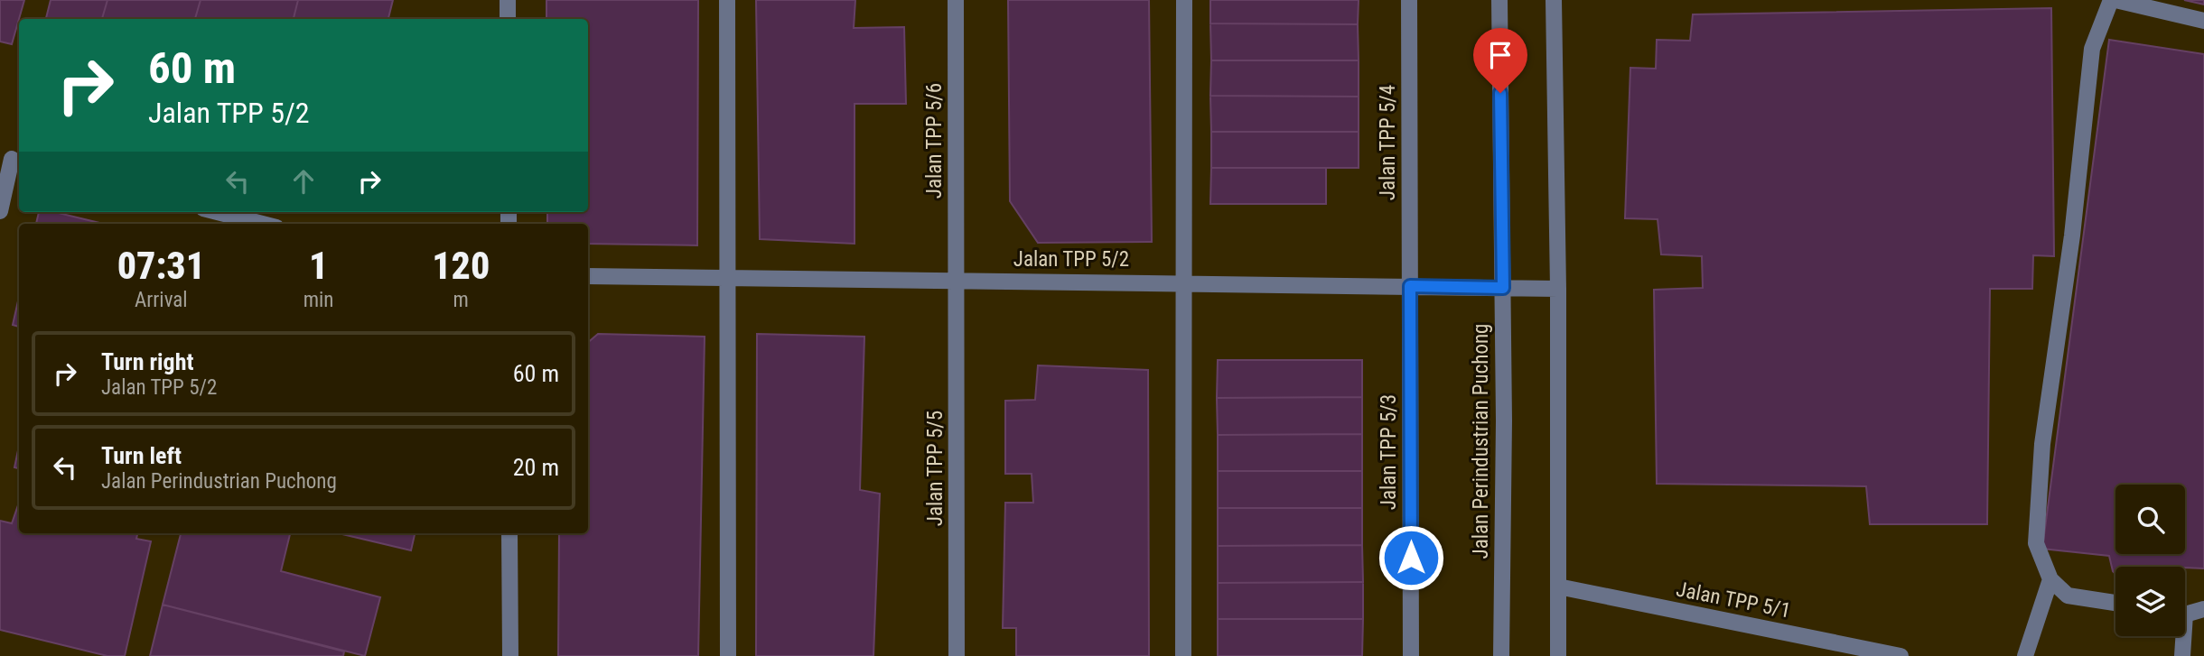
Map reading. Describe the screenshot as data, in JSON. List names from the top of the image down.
{
  "streets": {
    "street": [
      "Jalan TPP 5/6",
      "Jalan TPP 5/4",
      "Jalan TPP 5/2",
      "Jalan Perindustrian Puchong",
      "Jalan TPP 5/3",
      "Jalan TPP 5/5",
      "Jalan TPP 5/1"
    ]
  },
  "crossings": [
    ["Jalan TPP 5/6", "Jalan TPP 5/2"],
    ["Jalan TPP 5/6", "Jalan TPP 5/5"],
    ["Jalan TPP 5/4", "Jalan TPP 5/2"],
    ["Jalan TPP 5/4", "Jalan TPP 5/3"],
    ["Jalan TPP 5/2", "Jalan Perindustrian Puchong"],
    ["Jalan TPP 5/2", "Jalan TPP 5/3"],
    ["Jalan TPP 5/2", "Jalan TPP 5/5"]
  ],
  "page": {
    "turn": ["60 m", "Jalan TPP 5/2"],
    "eta": [
      "07:31",
      "Arrival",
      "1",
      "min",
      "120",
      "m"
    ],
    "list": [
      {
        "name": "Turn right",
        "note": "Jalan TPP 5/2",
        "value": "60 m"
      },
      {
        "name": "Turn left",
        "note": "Jalan Perindustrian Puchong",
        "value": "20 m"
      }
    ]
  }
}
